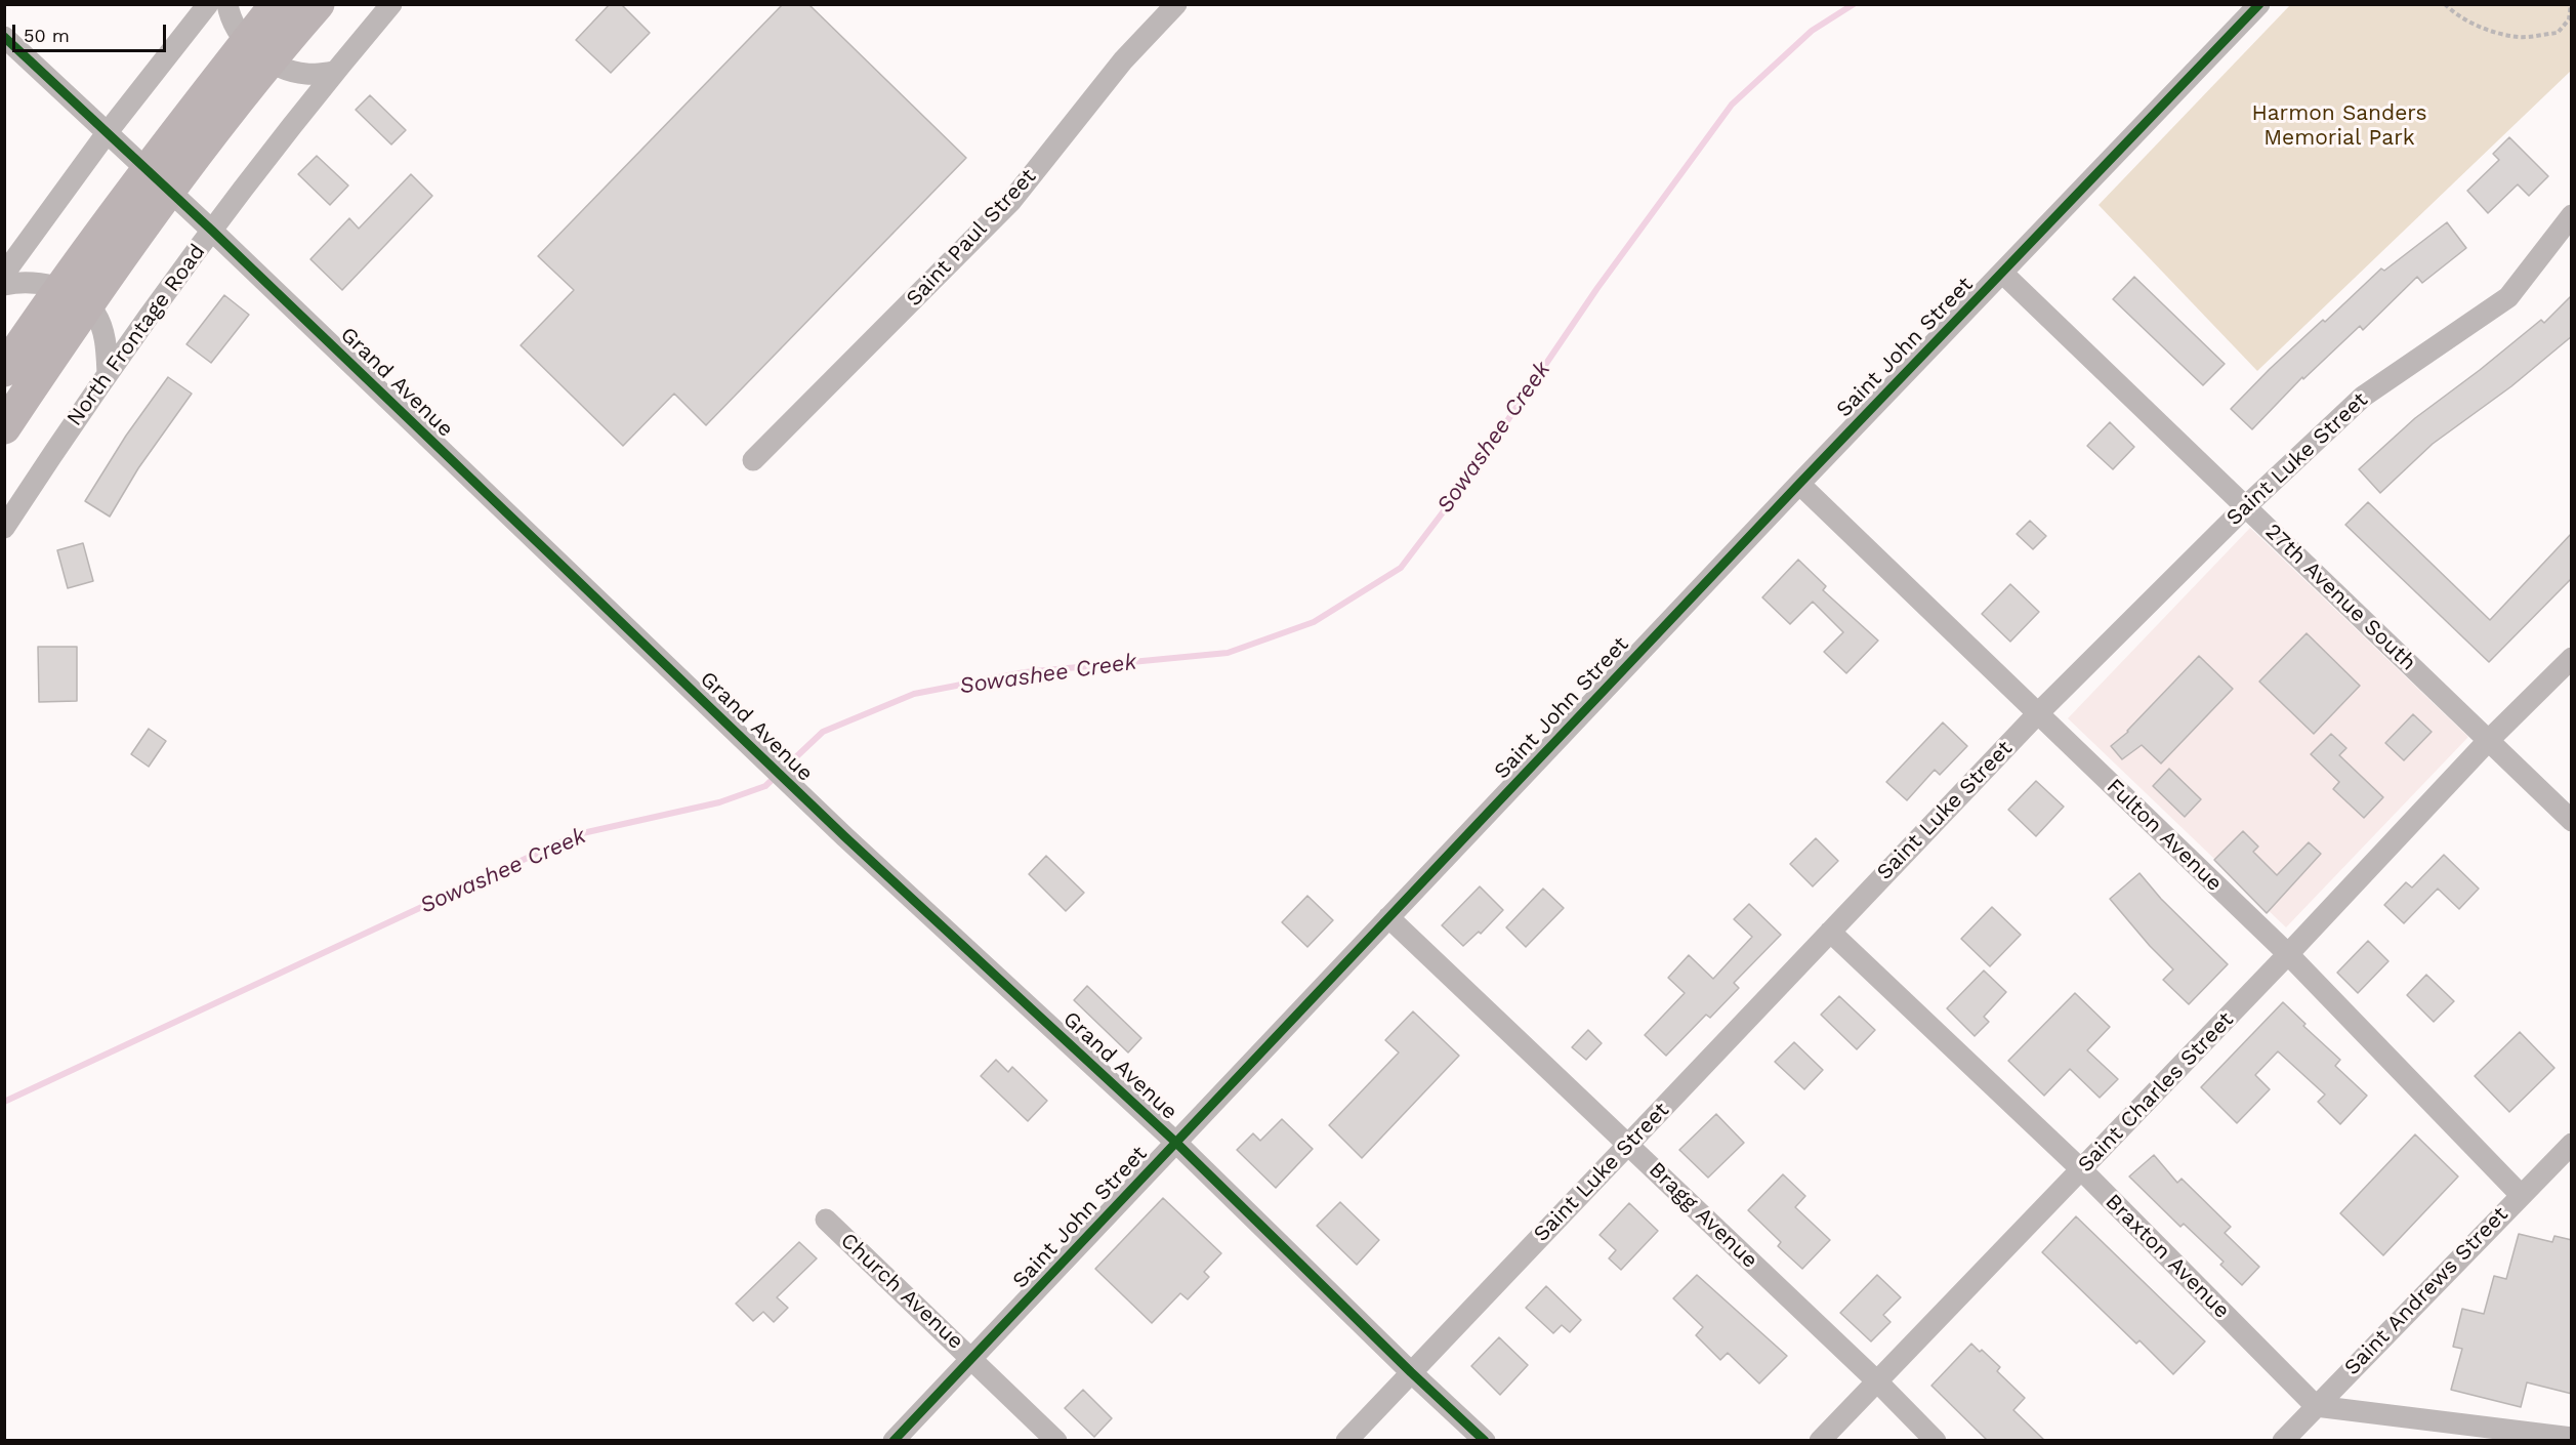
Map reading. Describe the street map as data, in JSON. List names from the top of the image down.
{
  "streets": {
    "street": [
      "Saint Paul Street",
      "North Frontage Road",
      "Saint John Street",
      "Grand Avenue",
      "Saint Luke Street",
      "27th Avenue South",
      "Fulton Avenue",
      "Saint Charles Street",
      "Bragg Avenue",
      "Braxton Avenue",
      "Church Avenue",
      "Saint Andrews Street"
    ]
  },
  "crossings": [
    ["North Frontage Road", "Grand Avenue"],
    ["Saint John Street", "Grand Avenue"],
    ["Saint John Street", "27th Avenue South"],
    ["Saint John Street", "Fulton Avenue"],
    ["Saint John Street", "Bragg Avenue"],
    ["Saint John Street", "Church Avenue"],
    ["Grand Avenue", "Saint Luke Street"],
    ["Saint Luke Street", "27th Avenue South"],
    ["Saint Luke Street", "Fulton Avenue"],
    ["Saint Luke Street", "Bragg Avenue"],
    ["Saint Luke Street", "Braxton Avenue"],
    ["27th Avenue South", "Saint Charles Street"],
    ["Fulton Avenue", "Saint Charles Street"],
    ["Fulton Avenue", "Saint Andrews Street"],
    ["Saint Charles Street", "Bragg Avenue"],
    ["Saint Charles Street", "Braxton Avenue"],
    ["Braxton Avenue", "Saint Andrews Street"]
  ],
  "water": ["Sowashee Creek"],
  "parks": ["Harmon Sanders Memorial Park"],
  "scale_bar": "50 m"
}
